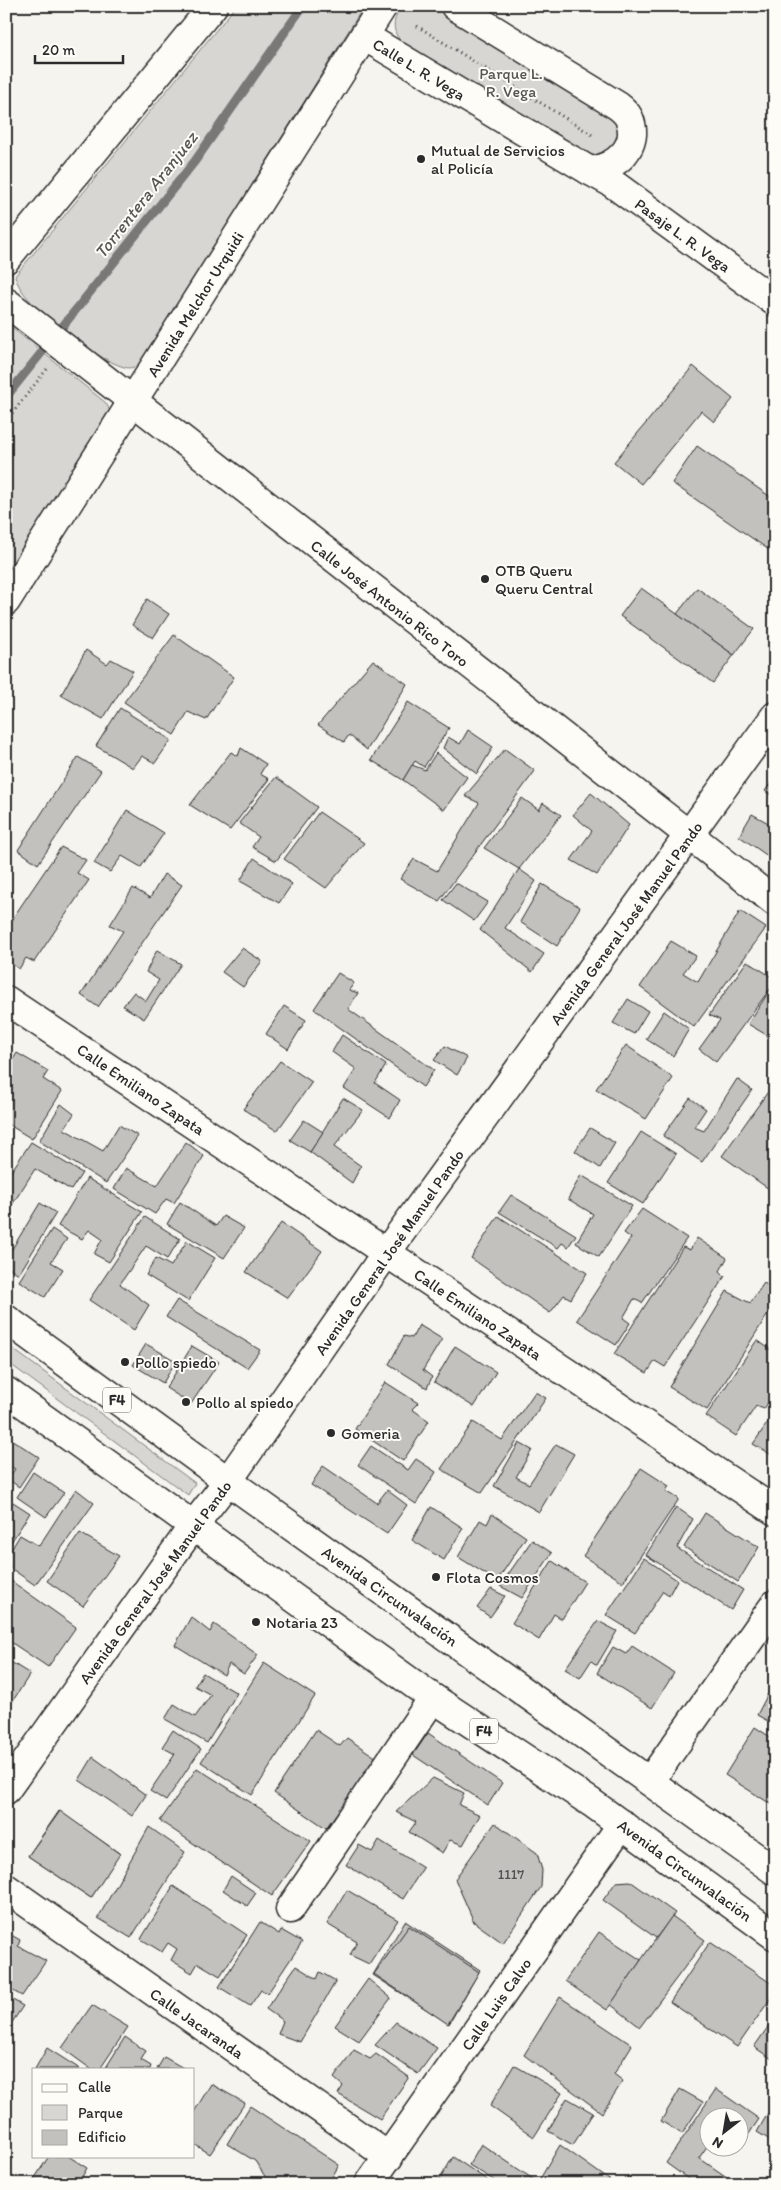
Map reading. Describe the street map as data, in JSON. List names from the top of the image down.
{
  "streets": {
    "main road": [
      "Calle L. R. Vega",
      "Pasaje L. R. Vega",
      "Avenida Melchor Urquidi",
      "Calle José Antonio Rico Toro",
      "Avenida General José Manuel Pando",
      "Calle Emiliano Zapata",
      "F4",
      "Avenida Circunvalación",
      "Calle Luis Calvo",
      "Calle Jacaranda"
    ]
  },
  "crossings": [
    ["Calle L. R. Vega", "Pasaje L. R. Vega"],
    ["Calle L. R. Vega", "Avenida Melchor Urquidi"],
    ["Avenida Melchor Urquidi", "Calle José Antonio Rico Toro"],
    ["Calle José Antonio Rico Toro", "Avenida General José Manuel Pando"],
    ["Avenida General José Manuel Pando", "Calle Emiliano Zapata"],
    ["Avenida General José Manuel Pando", "Avenida Circunvalación"],
    ["Avenida Circunvalación", "Calle Luis Calvo"],
    ["Calle Luis Calvo", "Calle Jacaranda"]
  ],
  "water": ["Torrentera Aranjuez"],
  "parks": ["Parque L. R. Vega"],
  "places": [
    "Mutual de Servicios al Policía",
    "OTB Queru Queru Central",
    "Pollo spiedo",
    "Pollo al spiedo",
    "Gomeria",
    "Flota Cosmos",
    "Notaria 23"
  ],
  "house_numbers": ["1117"],
  "legend": ["Calle", "Parque", "Edificio"],
  "scale_bar": "20 m",
  "north": "bottom left"
}
